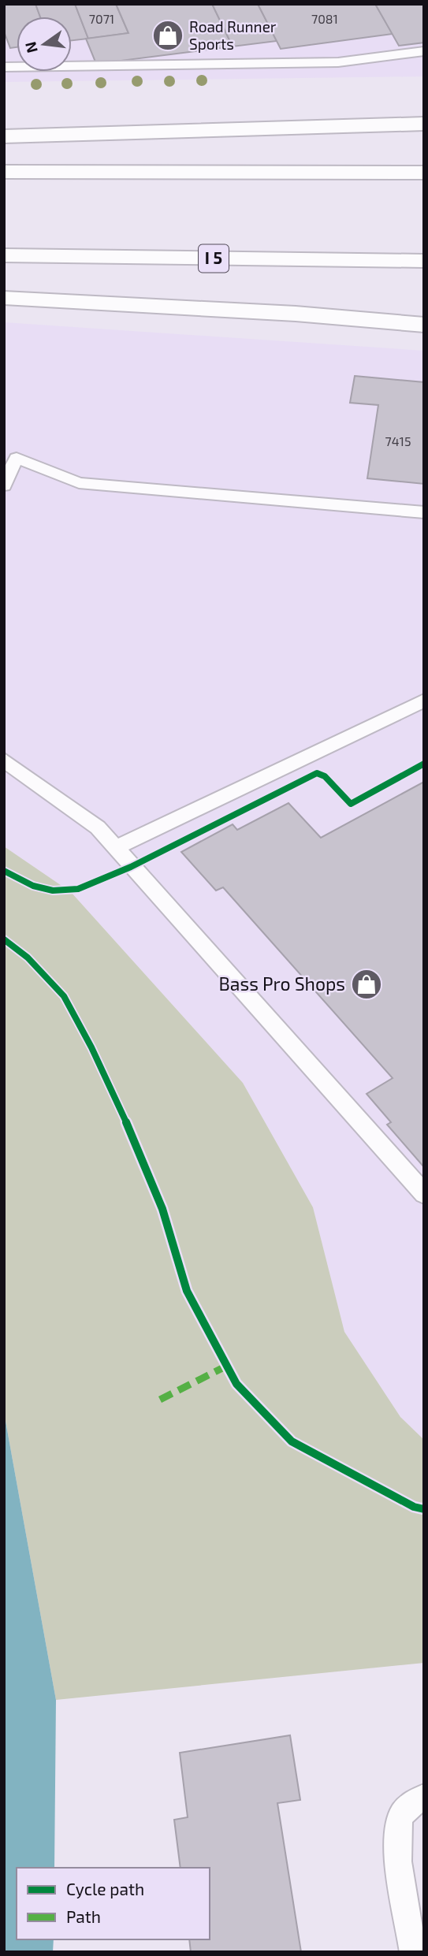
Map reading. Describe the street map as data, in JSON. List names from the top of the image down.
{
  "streets": {
    "highway": ["I 5"]
  },
  "places": {
    "shop": ["Road Runner Sports", "Bass Pro Shops"]
  },
  "house_numbers": ["7071", "7081", "7415"],
  "legend": ["Cycle path", "Path"],
  "north": "left"
}
